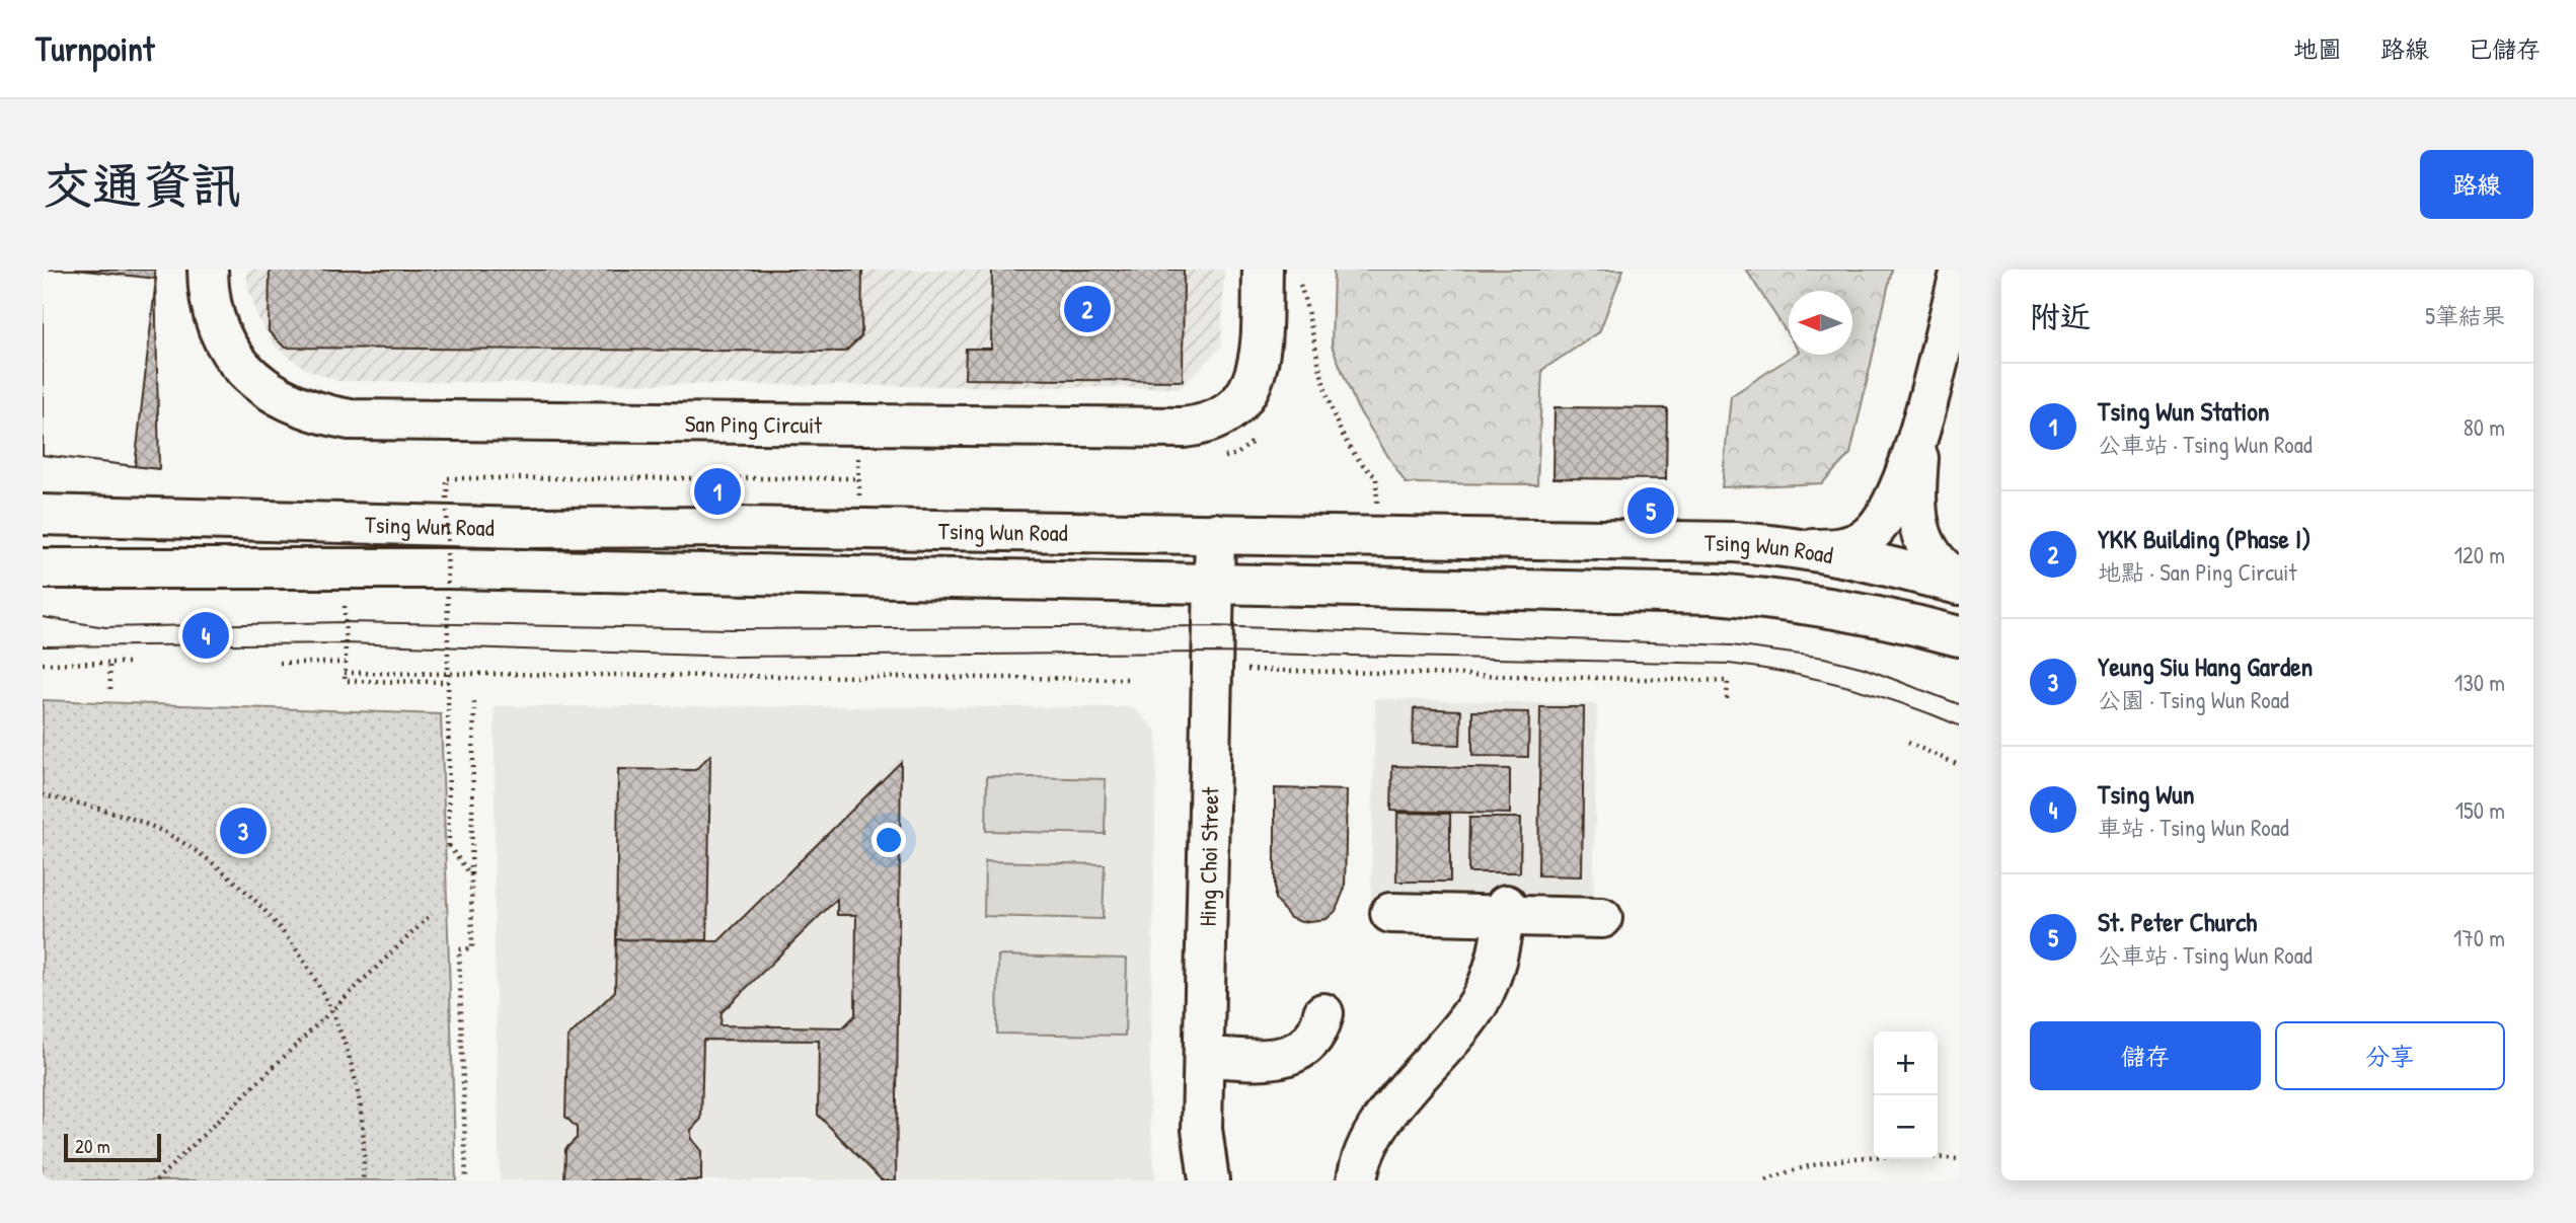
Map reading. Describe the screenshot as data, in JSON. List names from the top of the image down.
{
  "streets": {
    "main road": ["San Ping Circuit", "Tsing Wun Road", "Hing Choi Street"]
  },
  "crossings": [
    ["Tsing Wun Road", "Hing Choi Street"]
  ],
  "scale_bar": "20 m",
  "north": "left",
  "page": {
    "header": "Turnpoint",
    "nav": ["地圖", "路線", "已儲存"],
    "buttons": [
      "路線",
      ["儲存", "分享"]
    ],
    "title": "交通資訊",
    "heading": ["附近", "5筆結果"],
    "pins": [
      "2",
      "1",
      "5",
      "4",
      "3"
    ],
    "list": [
      {
        "mark": "1",
        "name": "Tsing Wun Station",
        "note": "公車站 · Tsing Wun Road",
        "value": "80 m"
      },
      {
        "mark": "2",
        "name": "YKK Building (Phase I)",
        "note": "地點 · San Ping Circuit",
        "value": "120 m"
      },
      {
        "mark": "3",
        "name": "Yeung Siu Hang Garden",
        "note": "公園 · Tsing Wun Road",
        "value": "130 m"
      },
      {
        "mark": "4",
        "name": "Tsing Wun",
        "note": "車站 · Tsing Wun Road",
        "value": "150 m"
      },
      {
        "mark": "5",
        "name": "St. Peter Church",
        "note": "公車站 · Tsing Wun Road",
        "value": "170 m"
      }
    ],
    "map_buttons": ["+", "−"],
    "scale": "20 m"
  }
}
